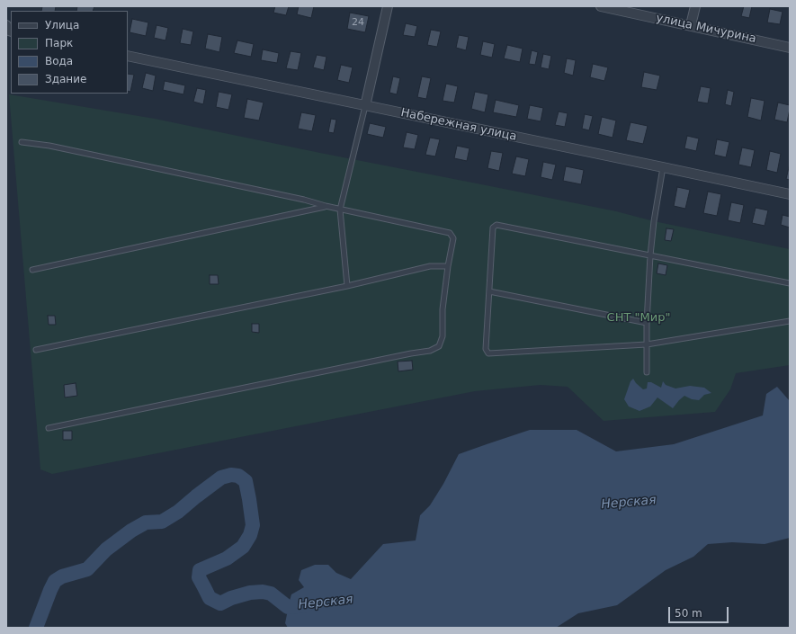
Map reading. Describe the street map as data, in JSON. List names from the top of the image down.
{
  "streets": {
    "street": ["улица Мичурина", "Набережная улица"]
  },
  "water": ["Нерская"],
  "parks": ["СНТ \"Мир\""],
  "house_numbers": ["24"],
  "legend": [
    "Улица",
    "Парк",
    "Вода",
    "Здание"
  ],
  "scale_bar": "50 m"
}
